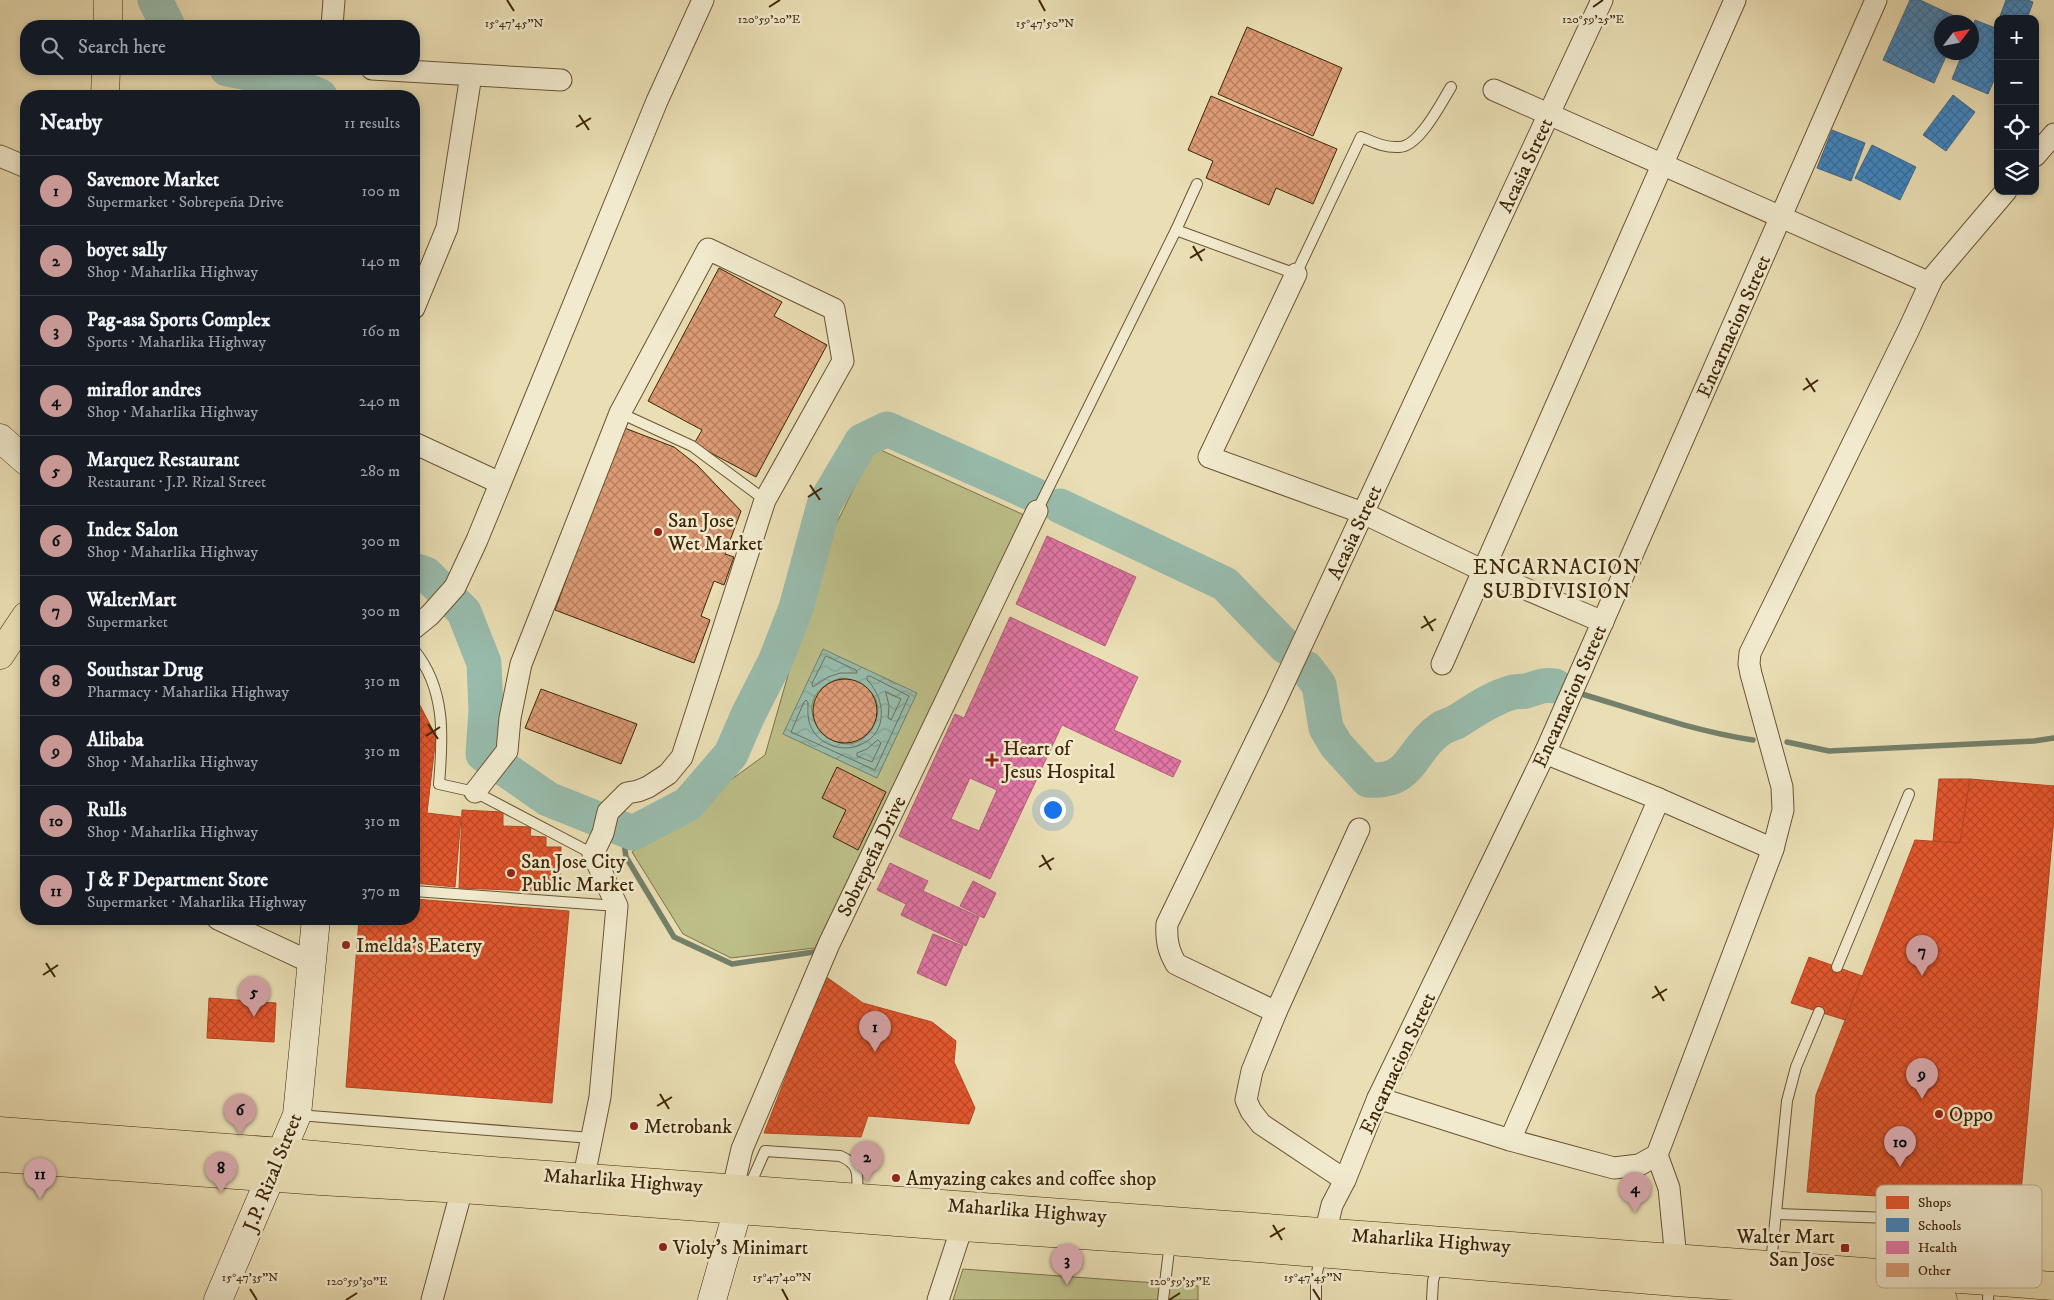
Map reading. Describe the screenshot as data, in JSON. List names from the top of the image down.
{
  "streets": {
    "highway": ["Maharlika Highway"],
    "street": [
      "Acasia Street",
      "Encarnacion Street",
      "Sobrepeña Drive",
      "J.P. Rizal Street"
    ]
  },
  "crossings": [
    ["Encarnacion Street", "Maharlika Highway"],
    ["Sobrepeña Drive", "Maharlika Highway"],
    ["J.P. Rizal Street", "Maharlika Highway"]
  ],
  "districts": ["ENCARNACION SUBDIVISION"],
  "places": {
    "other": [
      "San Jose Wet Market",
      "San Jose City Public Market",
      "Imelda's Eatery",
      "Oppo",
      "Metrobank",
      "Amyazing cakes and coffee shop",
      "Violy's Minimart"
    ],
    "health": ["Heart of Jesus Hospital"],
    "transit": ["Walter Mart San Jose"]
  },
  "legend": [
    "Shops",
    "Schools",
    "Health",
    "Other"
  ],
  "north": "top right",
  "page": {
    "map_buttons": ["+", "−"],
    "search": "Search here",
    "heading": ["Nearby", "11 results"],
    "list": [
      {
        "mark": "1",
        "name": "Savemore Market",
        "note": "Supermarket · Sobrepeña Drive",
        "value": "100 m"
      },
      {
        "mark": "2",
        "name": "boyet sally",
        "note": "Shop · Maharlika Highway",
        "value": "140 m"
      },
      {
        "mark": "3",
        "name": "Pag-asa Sports Complex",
        "note": "Sports · Maharlika Highway",
        "value": "160 m"
      },
      {
        "mark": "4",
        "name": "miraflor andres",
        "note": "Shop · Maharlika Highway",
        "value": "240 m"
      },
      {
        "mark": "5",
        "name": "Marquez Restaurant",
        "note": "Restaurant · J.P. Rizal Street",
        "value": "280 m"
      },
      {
        "mark": "6",
        "name": "Index Salon",
        "note": "Shop · Maharlika Highway",
        "value": "300 m"
      },
      {
        "mark": "7",
        "name": "WalterMart",
        "note": "Supermarket",
        "value": "300 m"
      },
      {
        "mark": "8",
        "name": "Southstar Drug",
        "note": "Pharmacy · Maharlika Highway",
        "value": "310 m"
      },
      {
        "mark": "9",
        "name": "Alibaba",
        "note": "Shop · Maharlika Highway",
        "value": "310 m"
      },
      {
        "mark": "10",
        "name": "Rulls",
        "note": "Shop · Maharlika Highway",
        "value": "310 m"
      },
      {
        "mark": "11",
        "name": "J & F Department Store",
        "note": "Supermarket · Maharlika Highway",
        "value": "370 m"
      }
    ],
    "pins": [
      "7",
      "5",
      "1",
      "9",
      "6",
      "10",
      "2",
      "8",
      "11",
      "4",
      "3"
    ]
  },
  "coordinates": [
    "120°59'20\"E",
    "120°59'25\"E",
    "15°47'50\"N",
    "15°47'45\"N",
    "15°47'35\"N",
    "15°47'40\"N",
    "120°59'30\"E",
    "120°59'35\"E"
  ]
}
